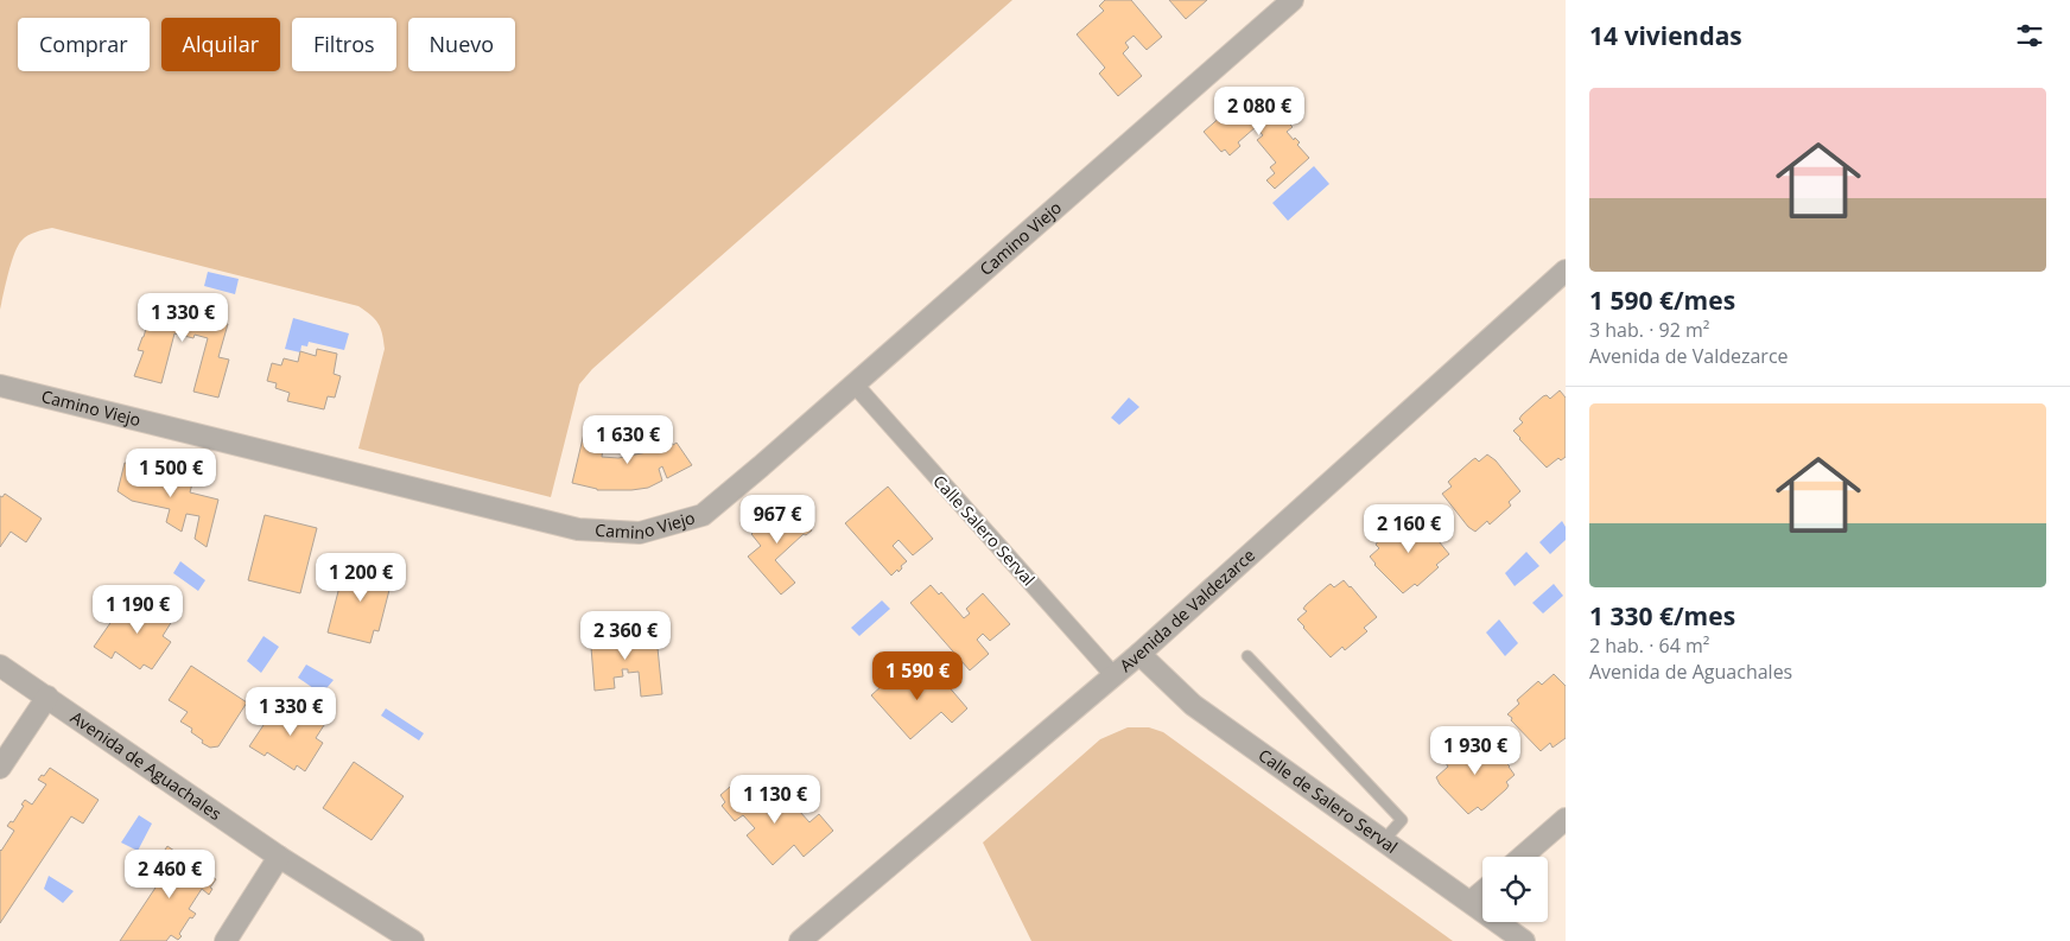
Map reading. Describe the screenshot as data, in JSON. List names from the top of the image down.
{
  "streets": {
    "street": [
      "Camino Viejo",
      "Calle Salero Serval",
      "Avenida de Valdezarce",
      "Avenida de Aguachales",
      "Calle de Salero Serval"
    ]
  },
  "crossings": [
    ["Camino Viejo", "Calle Salero Serval"],
    ["Calle Salero Serval", "Avenida de Valdezarce"],
    ["Avenida de Valdezarce", "Calle de Salero Serval"]
  ],
  "page": {
    "heading": "14 viviendas",
    "chip": [
      "Comprar",
      "Alquilar",
      "Filtros",
      "Nuevo"
    ],
    "list": [
      {
        "name": "1 590 €/mes",
        "note": "3 hab. · 92 m² · Avenida de Valdezarce"
      },
      {
        "name": "1 330 €/mes",
        "note": "2 hab. · 64 m² · Avenida de Aguachales"
      }
    ],
    "price": [
      "2 080 €",
      "1 330 €",
      "1 630 €",
      "1 500 €",
      "967 €",
      "2 160 €",
      "1 200 €",
      "1 190 €",
      "2 360 €",
      "1 590 €",
      "1 330 €",
      "1 930 €",
      "1 130 €",
      "2 460 €"
    ]
  }
}
